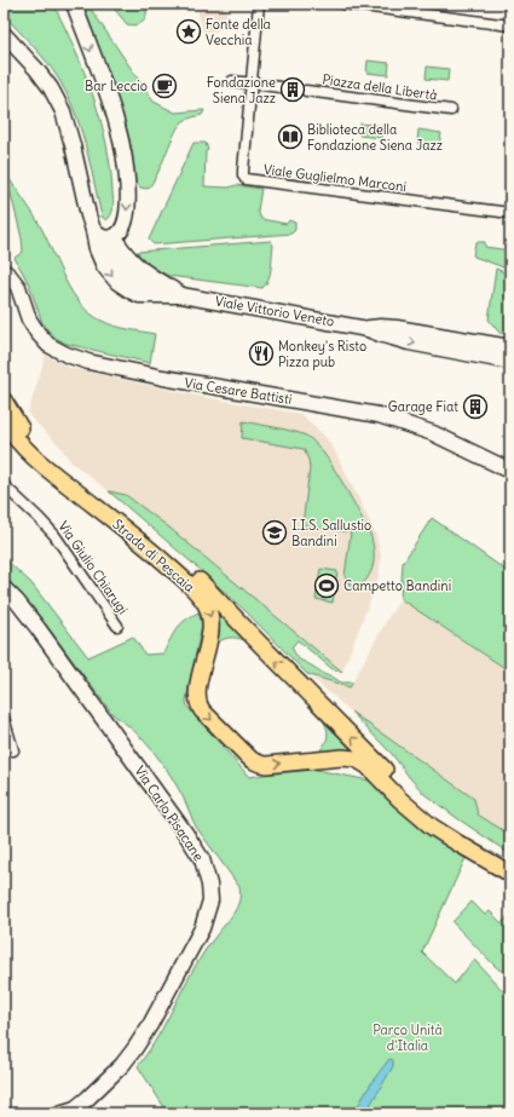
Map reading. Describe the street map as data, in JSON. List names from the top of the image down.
{
  "streets": {
    "main road": ["Strada di Pescaia"],
    "street": [
      "Piazza della Libertà",
      "Viale Guglielmo Marconi",
      "Viale Vittorio Veneto",
      "Via Cesare Battisti",
      "Via Giulio Chiarugi",
      "Via Carlo Pisacane"
    ]
  },
  "parks": ["Parco Unità d'Italia"],
  "places": {
    "place": ["Fonte della Vecchia"],
    "cafe": ["Bar Leccio"],
    "building": ["Fondazione Siena Jazz", "Garage Fiat"],
    "library": ["Biblioteca della Fondazione Siena Jazz"],
    "restaurant": ["Monkey's Risto Pizza pub"],
    "school or university": ["I.I.S. Sallustio Bandini"],
    "sports": ["Campetto Bandini"]
  }
}
